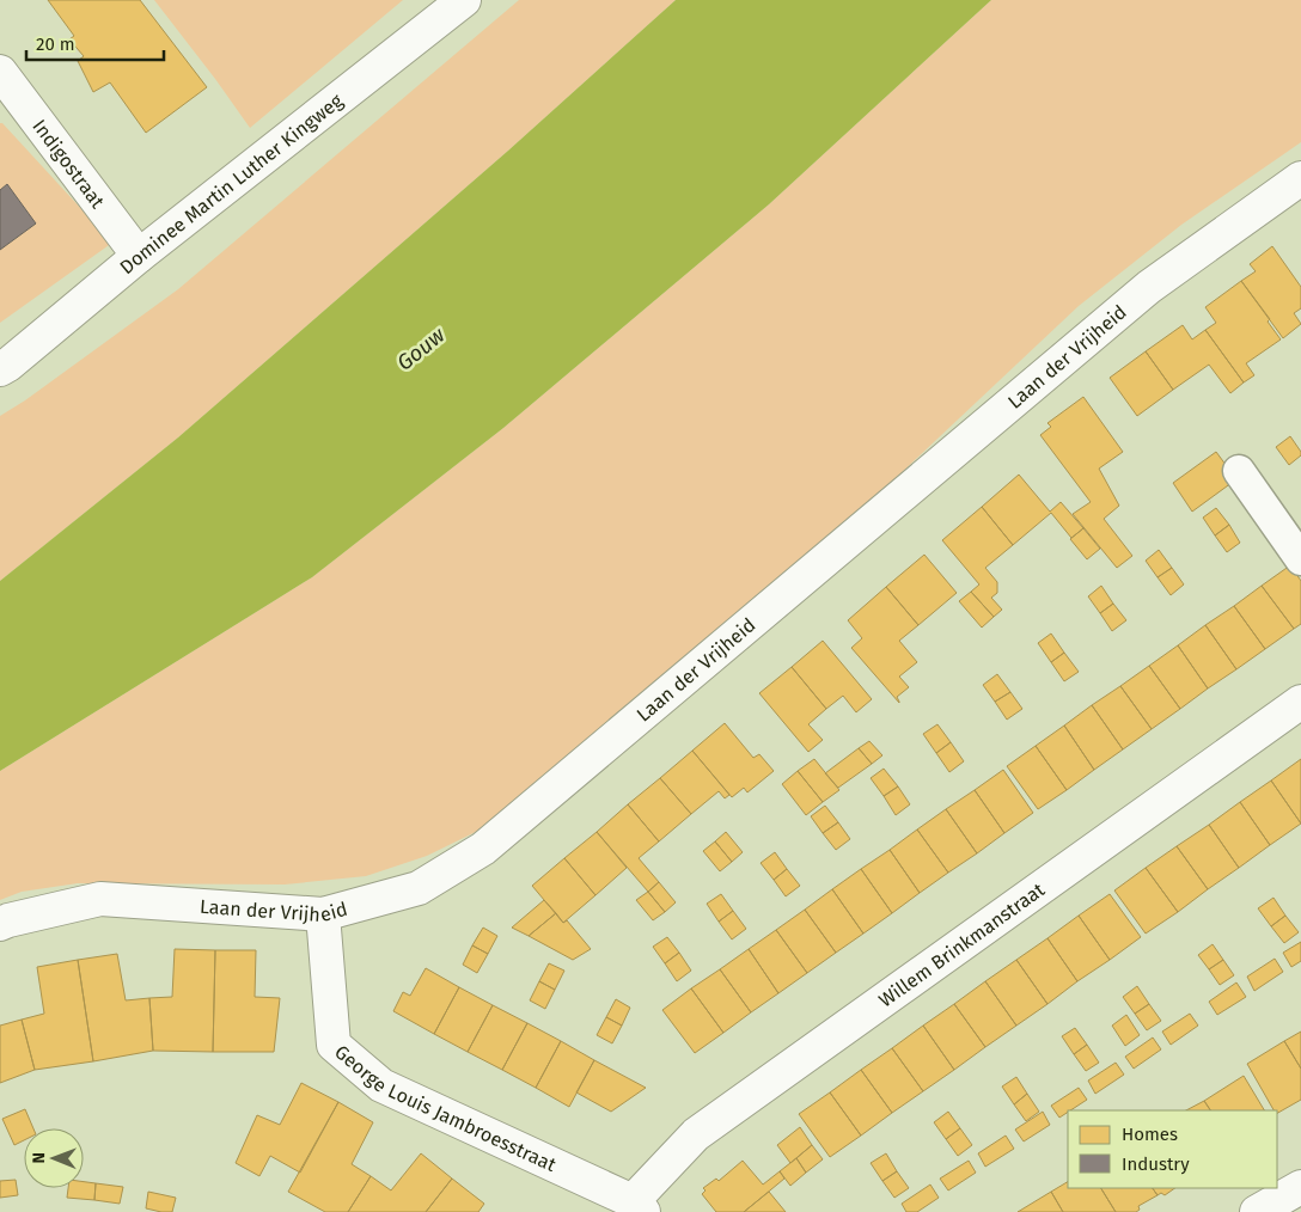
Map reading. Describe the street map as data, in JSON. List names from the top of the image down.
{
  "streets": {
    "street": [
      "Indigostraat",
      "Dominee Martin Luther Kingweg",
      "Laan der Vrijheid",
      "Willem Brinkmanstraat",
      "George Louis Jambroesstraat"
    ]
  },
  "crossings": [
    ["Indigostraat", "Dominee Martin Luther Kingweg"],
    ["Laan der Vrijheid", "George Louis Jambroesstraat"],
    ["Willem Brinkmanstraat", "George Louis Jambroesstraat"]
  ],
  "water": ["Gouw"],
  "legend": ["Homes", "Industry"],
  "scale_bar": "20 m",
  "north": "left"
}
